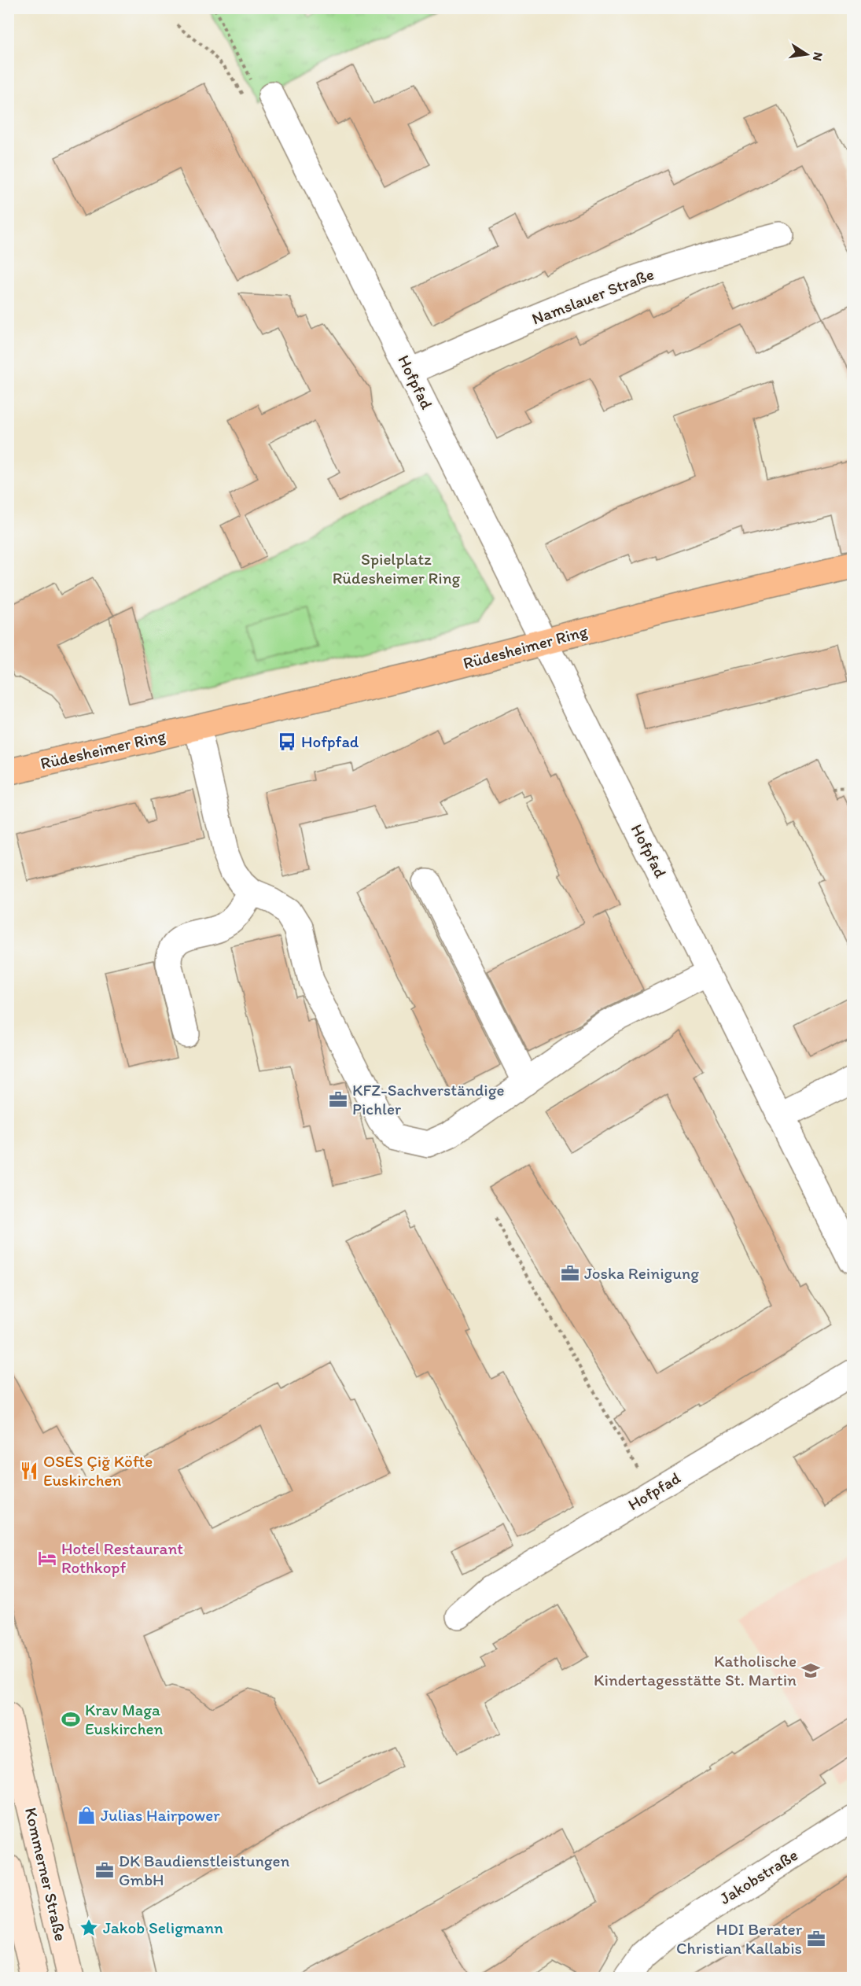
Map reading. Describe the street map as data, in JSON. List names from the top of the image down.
{
  "streets": {
    "main road": ["Rüdesheimer Ring"],
    "street": [
      "Namslauer Straße",
      "Hofpfad",
      "Kommerner Straße",
      "Jakobstraße"
    ]
  },
  "crossings": [
    ["Namslauer Straße", "Hofpfad"],
    ["Hofpfad", "Rüdesheimer Ring"]
  ],
  "parks": ["Spielplatz Rüdesheimer Ring"],
  "places": {
    "bus stop": ["Hofpfad"],
    "office": [
      "KFZ-Sachverständige Pichler",
      "Joska Reinigung",
      "DK Baudienstleistungen GmbH",
      "HDI Berater Christian Kallabis"
    ],
    "restaurant": ["OSES Çiğ Köfte Euskirchen"],
    "hotel": ["Hotel Restaurant Rothkopf"],
    "school or university": ["Katholische Kindertagesstätte St. Martin"],
    "sports": ["Krav Maga Euskirchen"],
    "shop": ["Julias Hairpower"],
    "place": ["Jakob Seligmann"]
  },
  "north": "right"
}
